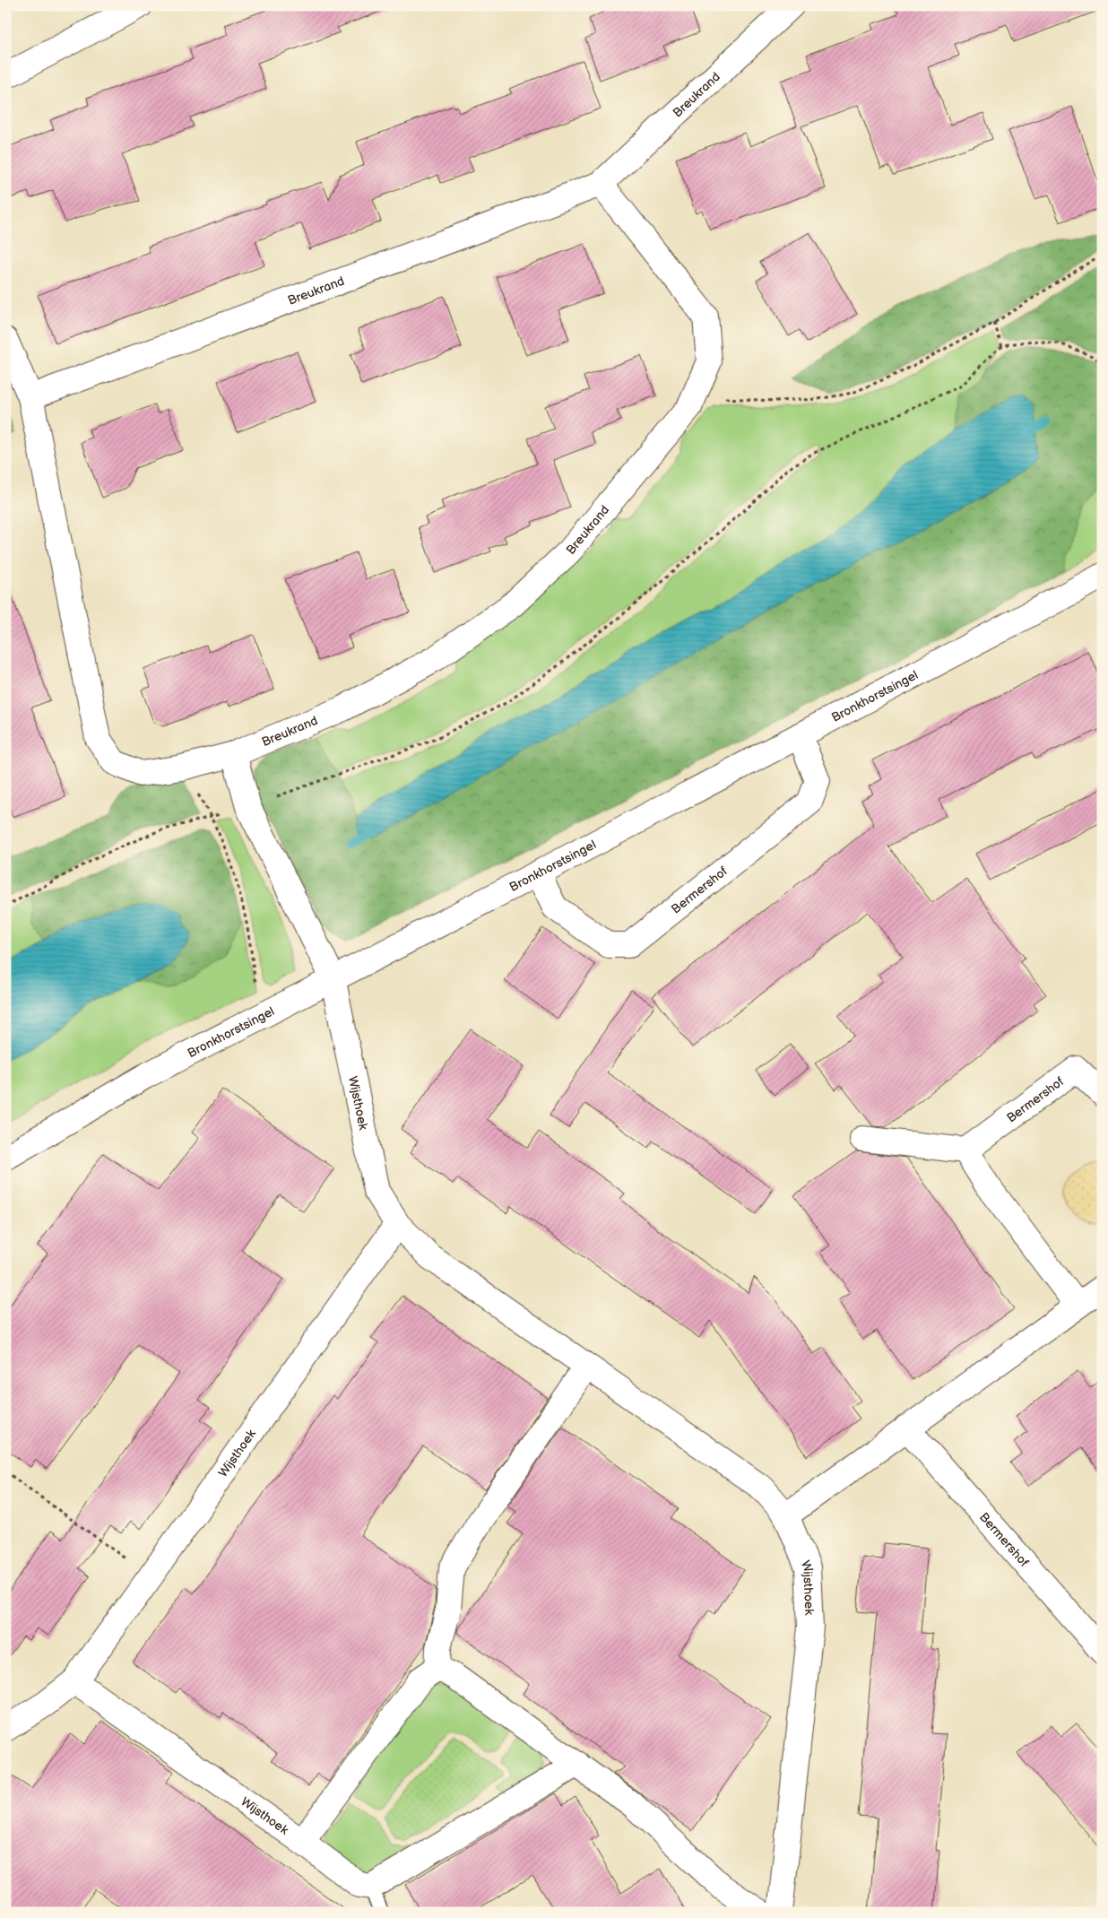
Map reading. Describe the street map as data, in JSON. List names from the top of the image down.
{
  "streets": {
    "street": [
      "Breukrand",
      "Bronkhorstsingel",
      "Bermershof",
      "Wijsthoek"
    ]
  },
  "crossings": [
    ["Bronkhorstsingel", "Bermershof"],
    ["Bronkhorstsingel", "Wijsthoek"]
  ]
}
